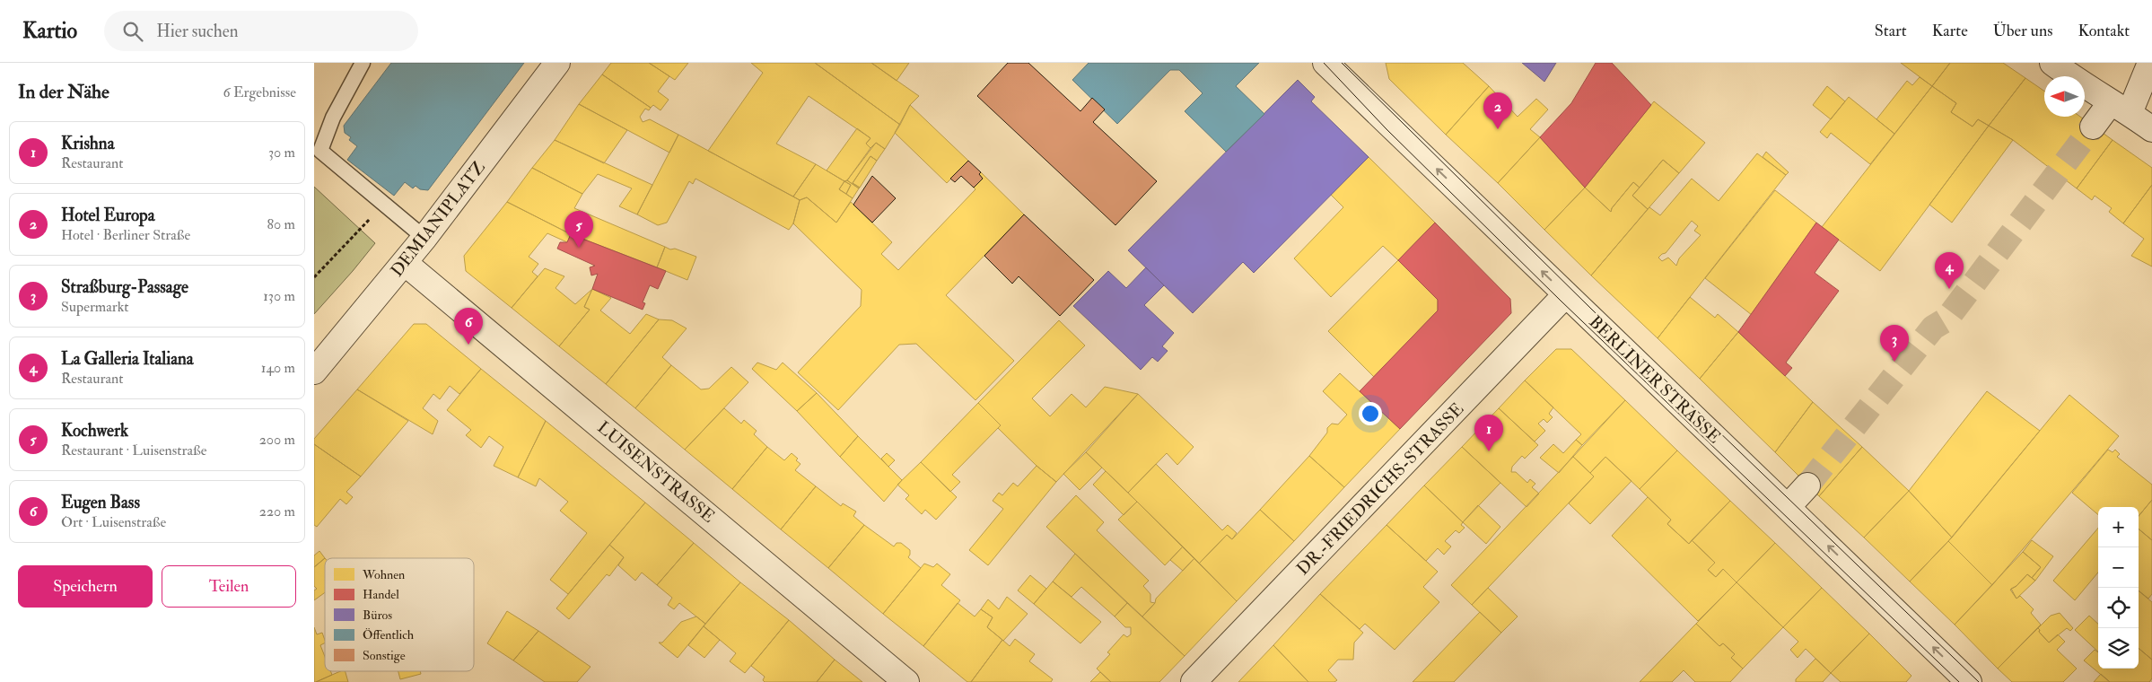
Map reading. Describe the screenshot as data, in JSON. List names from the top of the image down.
{
  "streets": {
    "street": [
      "DEMIANIPLATZ",
      "BERLINER STRASSE",
      "LUISENSTRASSE",
      "DR.-FRIEDRICHS-STRASSE"
    ]
  },
  "crossings": [
    ["DEMIANIPLATZ", "LUISENSTRASSE"],
    ["BERLINER STRASSE", "DR.-FRIEDRICHS-STRASSE"]
  ],
  "one_way": ["BERLINER STRASSE"],
  "legend": [
    "Wohnen",
    "Handel",
    "Büros",
    "Öffentlich",
    "Sonstige"
  ],
  "north": "left",
  "page": {
    "header": "Kartio",
    "search": "Hier suchen",
    "nav": [
      "Start",
      "Karte",
      "Über uns",
      "Kontakt"
    ],
    "heading": ["In der Nähe", "6 Ergebnisse"],
    "pins": [
      "2",
      "5",
      "4",
      "6",
      "3",
      "1"
    ],
    "list": [
      {
        "mark": "1",
        "name": "Krishna",
        "note": "Restaurant",
        "value": "30 m"
      },
      {
        "mark": "2",
        "name": "Hotel Europa",
        "note": "Hotel · Berliner Straße",
        "value": "80 m"
      },
      {
        "mark": "3",
        "name": "Straßburg-Passage",
        "note": "Supermarkt",
        "value": "130 m"
      },
      {
        "mark": "4",
        "name": "La Galleria Italiana",
        "note": "Restaurant",
        "value": "140 m"
      },
      {
        "mark": "5",
        "name": "Kochwerk",
        "note": "Restaurant · Luisenstraße",
        "value": "200 m"
      },
      {
        "mark": "6",
        "name": "Eugen Bass",
        "note": "Ort · Luisenstraße",
        "value": "220 m"
      }
    ],
    "map_buttons": ["+", "−"],
    "buttons": ["Speichern", "Teilen"]
  }
}
